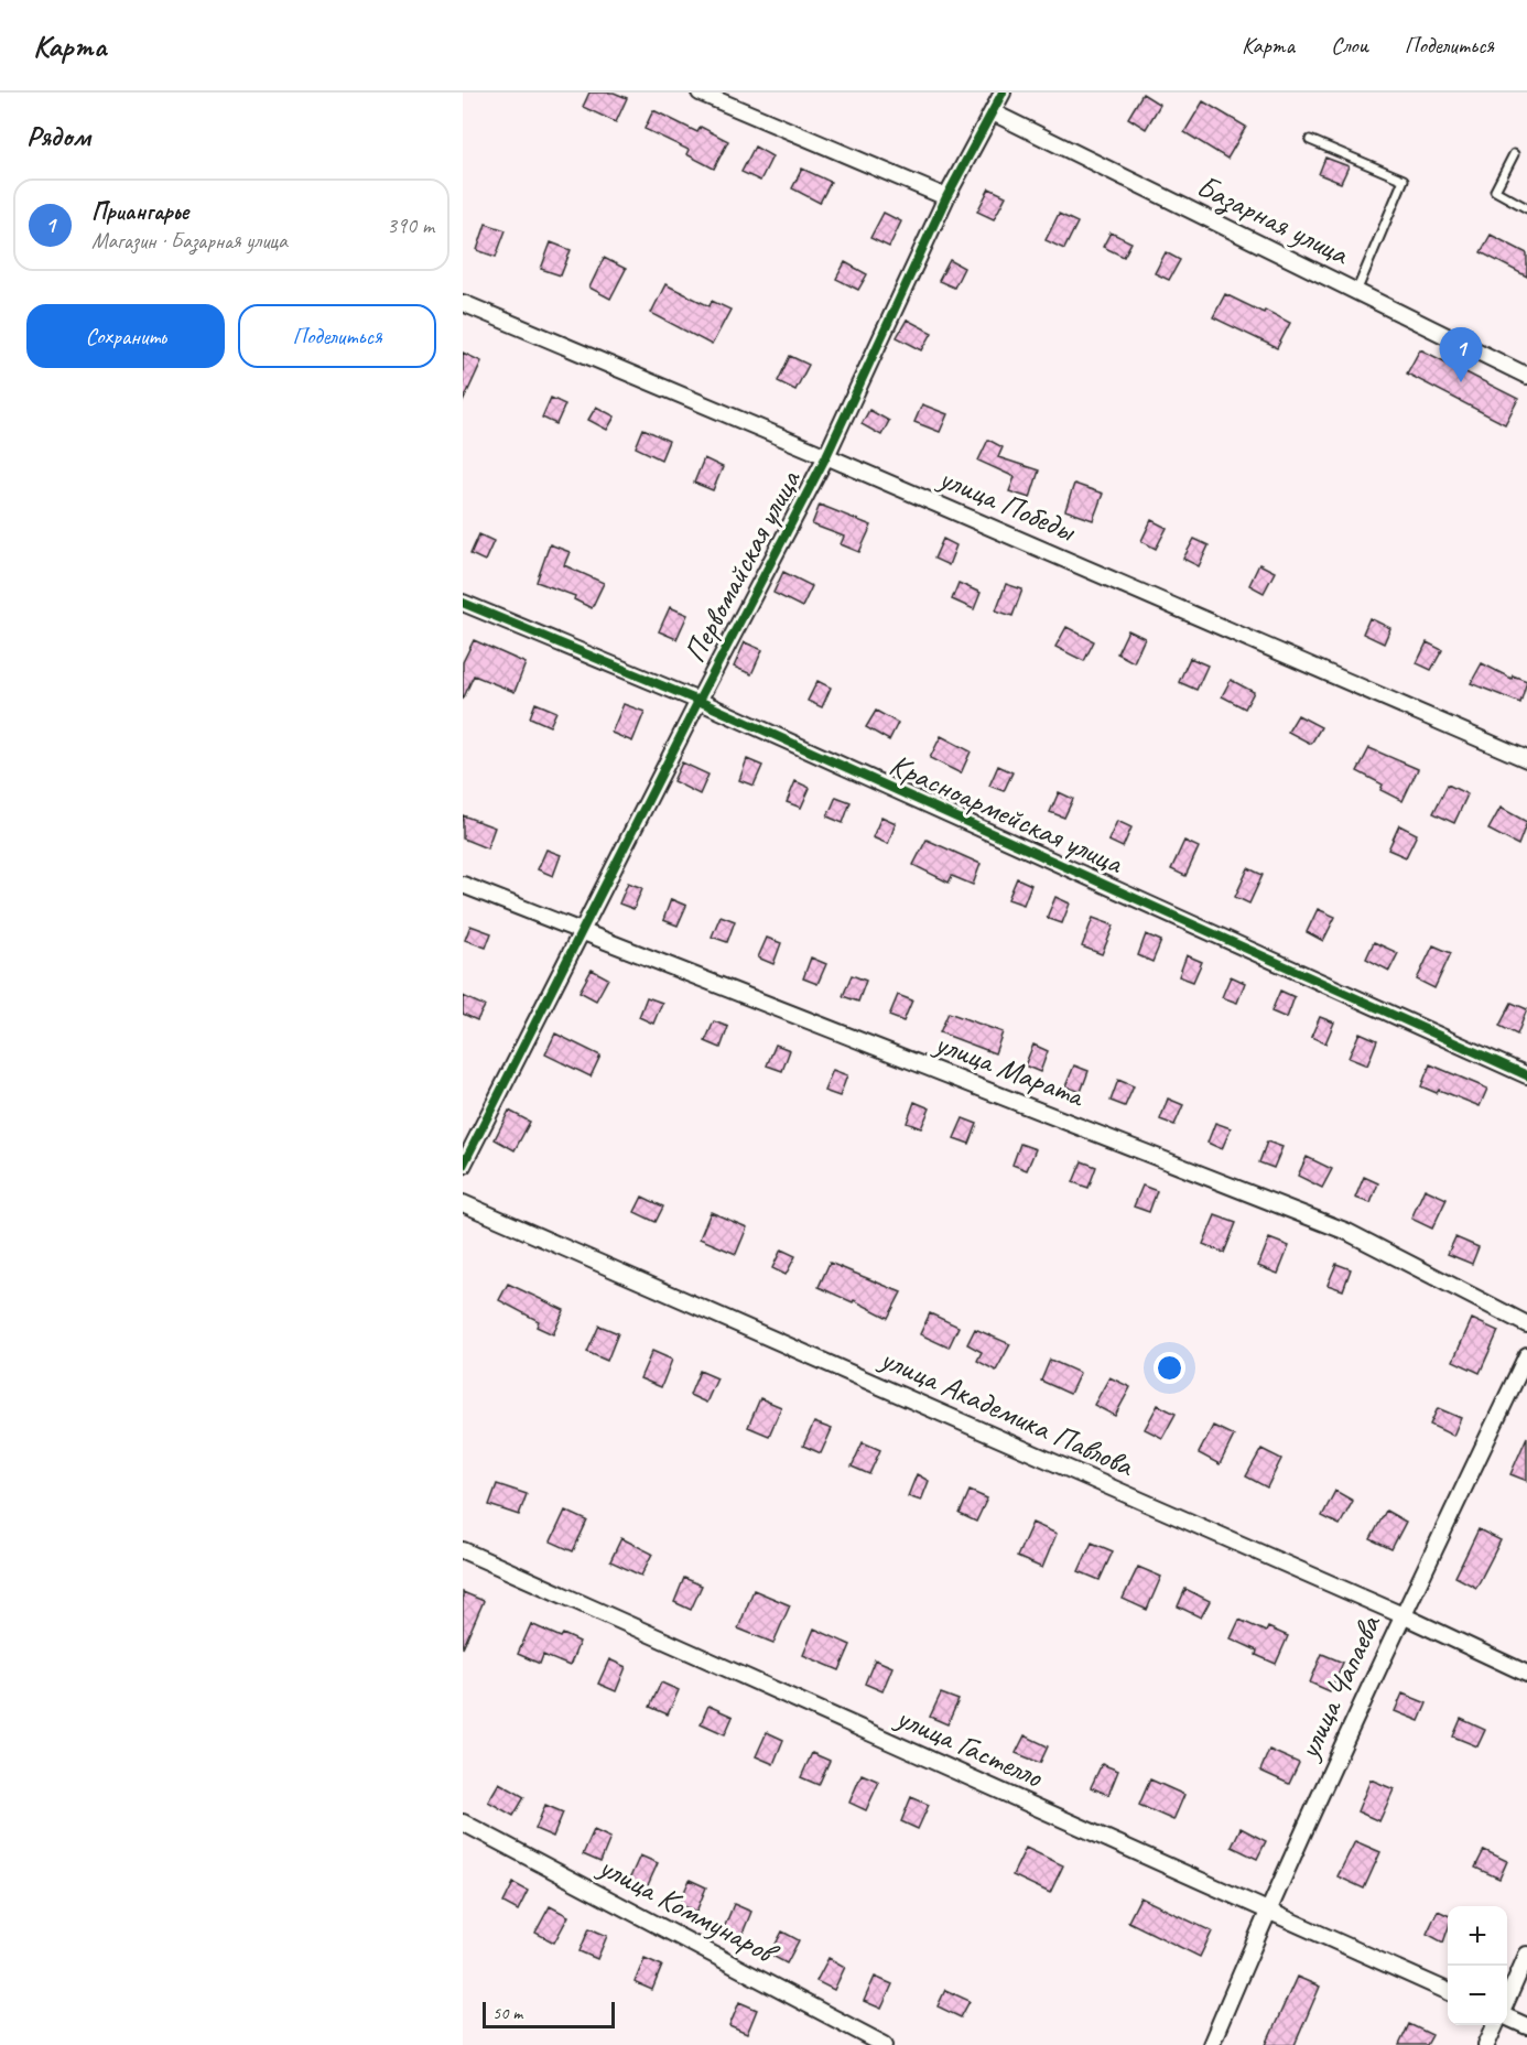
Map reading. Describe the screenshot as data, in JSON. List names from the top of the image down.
{
  "streets": {
    "street": [
      "Базарная улица",
      "улица Победы",
      "Первомайская улица",
      "Красноармейская улица",
      "улица Марата",
      "улица Академика Павлова",
      "улица Чапаева",
      "улица Гастелло",
      "улица Коммунаров"
    ]
  },
  "crossings": [
    ["Базарная улица", "Первомайская улица"],
    ["улица Победы", "Первомайская улица"],
    ["Первомайская улица", "Красноармейская улица"],
    ["Первомайская улица", "улица Марата"],
    ["улица Академика Павлова", "улица Чапаева"],
    ["улица Чапаева", "улица Гастелло"]
  ],
  "scale_bar": "50 m",
  "page": {
    "header": "Карта",
    "nav": ["Карта", "Слои", "Поделиться"],
    "heading": "Рядом",
    "list": [
      {
        "mark": "1",
        "name": "Приангарье",
        "note": "Магазин · Базарная улица",
        "value": "390 m"
      }
    ],
    "buttons": ["Сохранить", "Поделиться"],
    "pins": "1",
    "map_buttons": ["+", "−"],
    "scale": "50 m"
  }
}
